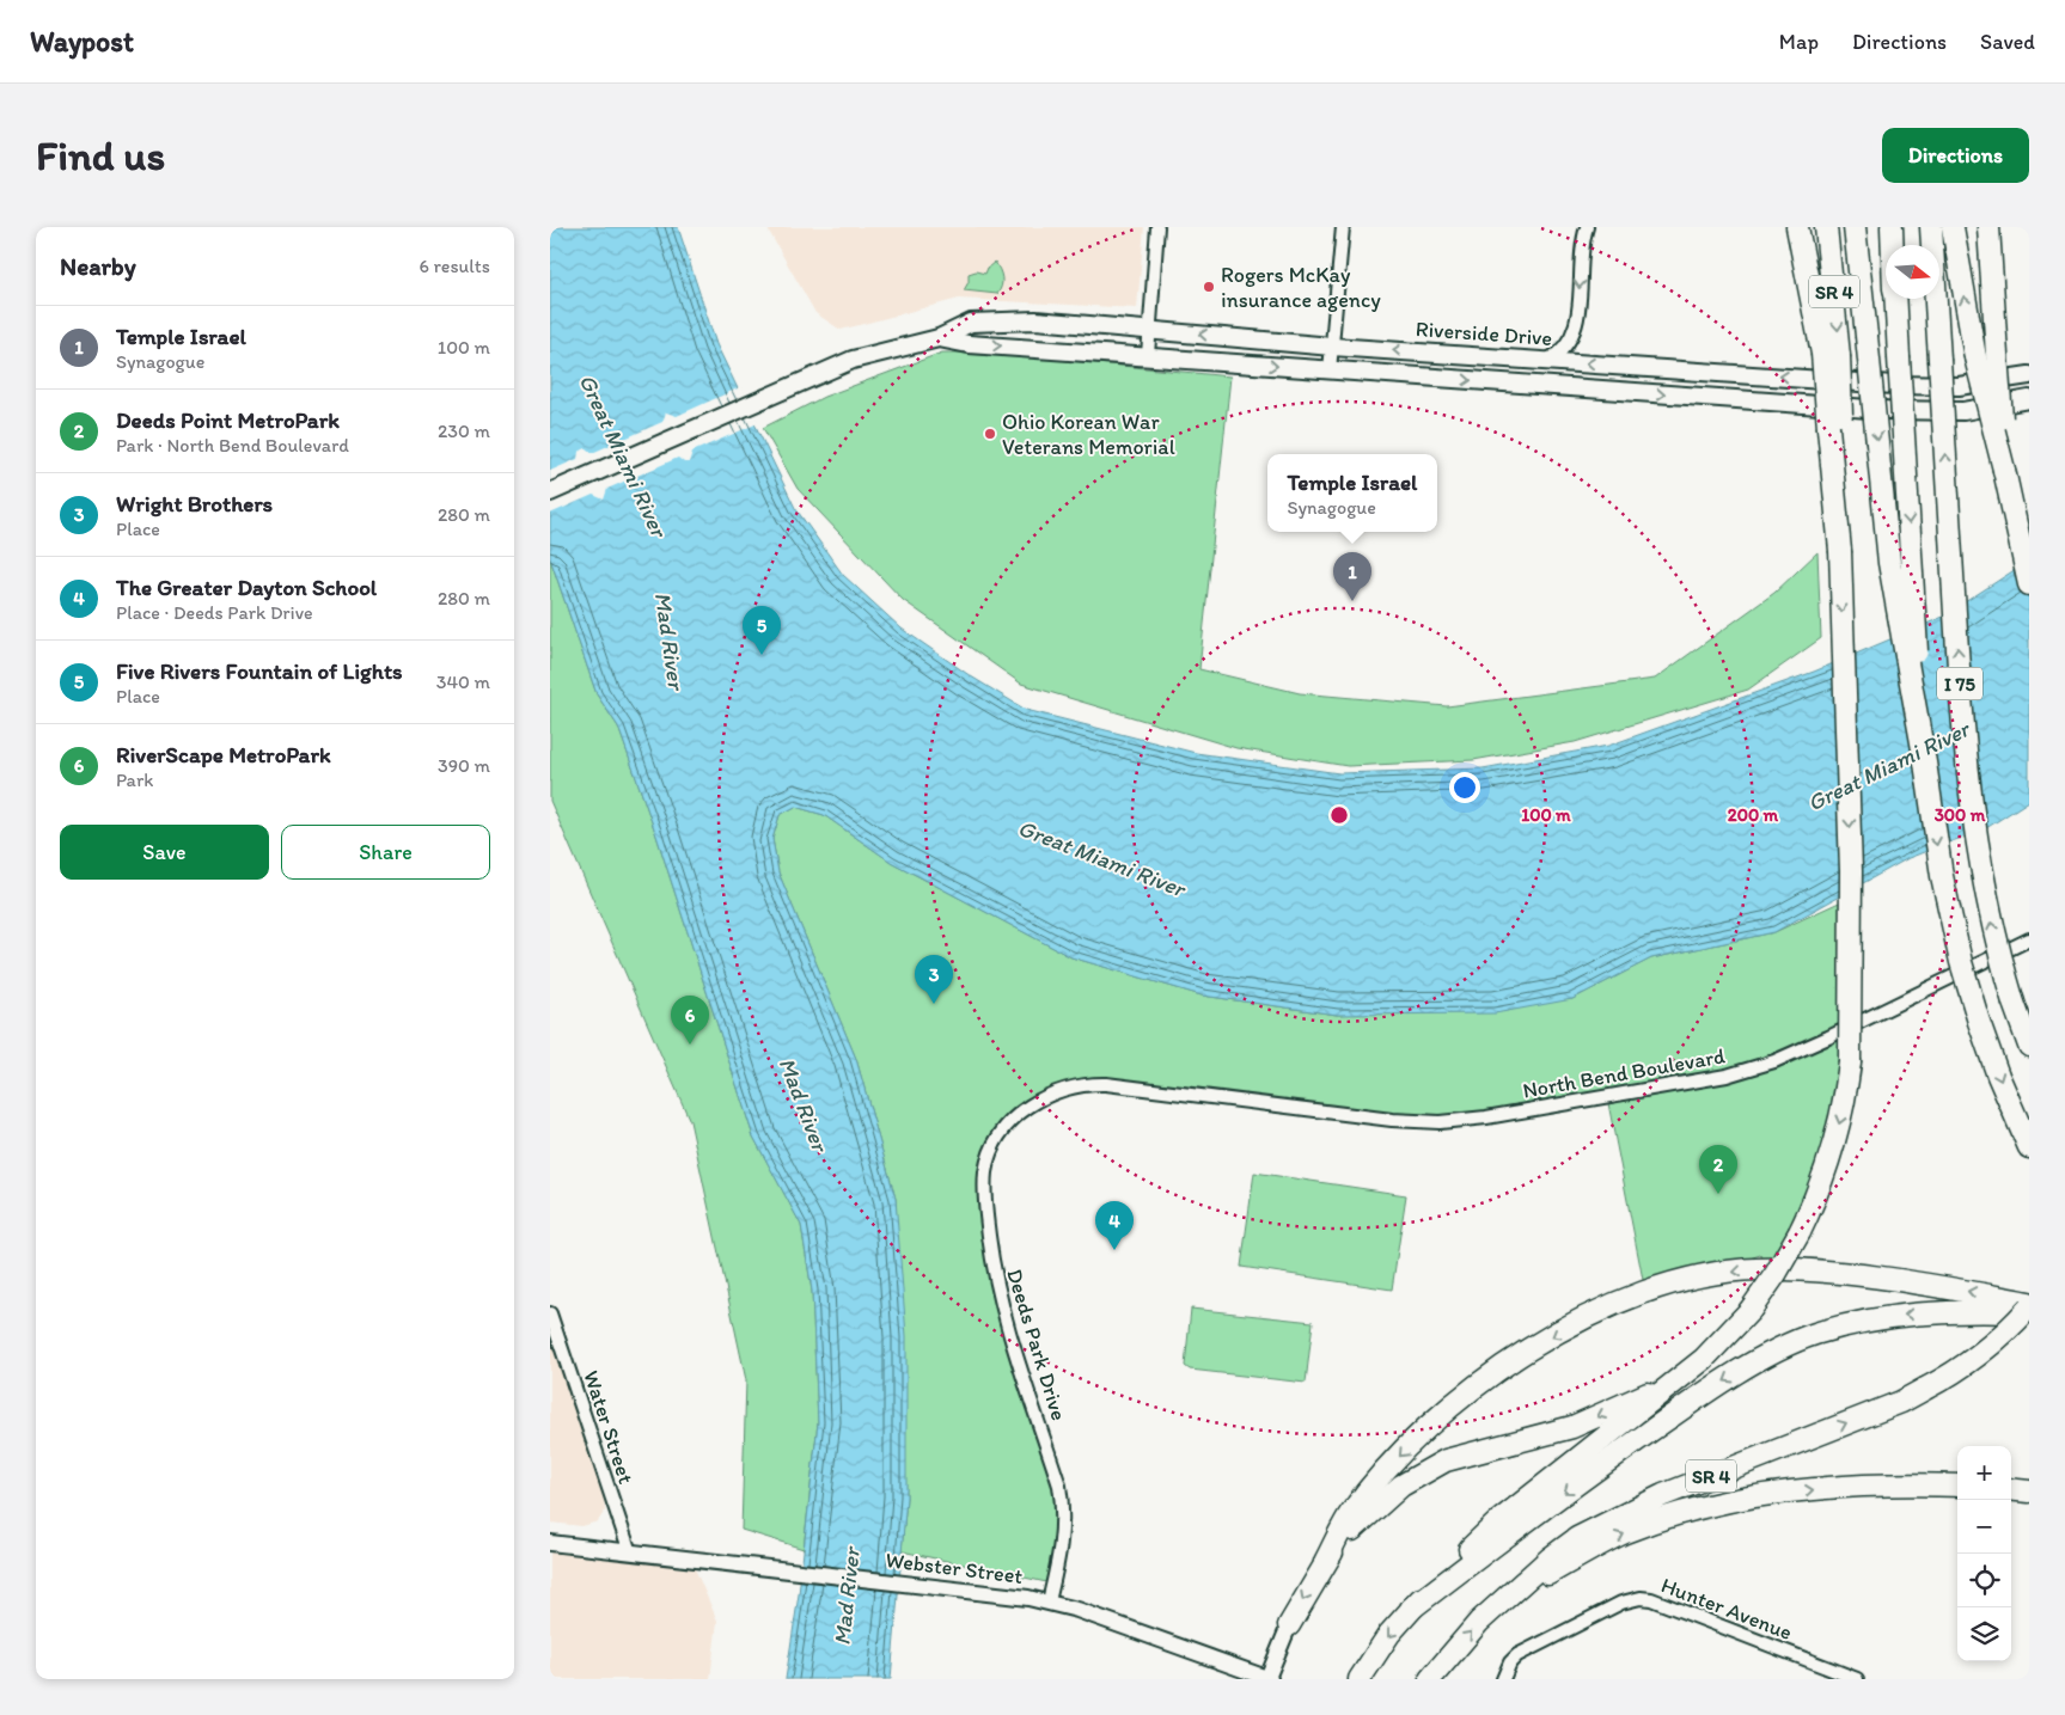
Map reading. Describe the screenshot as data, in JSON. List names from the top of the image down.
{
  "streets": {
    "highway": ["SR 4", "I 75"],
    "main road": ["Riverside Drive"],
    "street": [
      "North Bend Boulevard",
      "Deeds Park Drive",
      "Water Street",
      "Webster Street",
      "Hunter Avenue"
    ]
  },
  "crossings": [
    ["North Bend Boulevard", "Deeds Park Drive"],
    ["Deeds Park Drive", "Webster Street"],
    ["Water Street", "Webster Street"]
  ],
  "water": ["Great Miami River", "Mad River"],
  "places": ["Rogers McKay insurance agency", "Ohio Korean War Veterans Memorial"],
  "north": "right",
  "page": {
    "header": "Waypost",
    "nav": ["Map", "Directions", "Saved"],
    "buttons": [
      "Directions",
      ["Save", "Share"]
    ],
    "title": "Find us",
    "heading": ["Nearby", "6 results"],
    "list": [
      {
        "mark": "1",
        "name": "Temple Israel",
        "note": "Synagogue",
        "value": "100 m"
      },
      {
        "mark": "2",
        "name": "Deeds Point MetroPark",
        "note": "Park · North Bend Boulevard",
        "value": "230 m"
      },
      {
        "mark": "3",
        "name": "Wright Brothers",
        "note": "Place",
        "value": "280 m"
      },
      {
        "mark": "4",
        "name": "The Greater Dayton School",
        "note": "Place · Deeds Park Drive",
        "value": "280 m"
      },
      {
        "mark": "5",
        "name": "Five Rivers Fountain of Lights",
        "note": "Place",
        "value": "340 m"
      },
      {
        "mark": "6",
        "name": "RiverScape MetroPark",
        "note": "Park",
        "value": "390 m"
      }
    ],
    "popup": ["Temple Israel", "Synagogue"],
    "pins": [
      "1",
      "5",
      "3",
      "6",
      "2",
      "4"
    ],
    "map_buttons": ["+", "−"]
  },
  "rings": ["100 m", "200 m", "300 m"]
}
